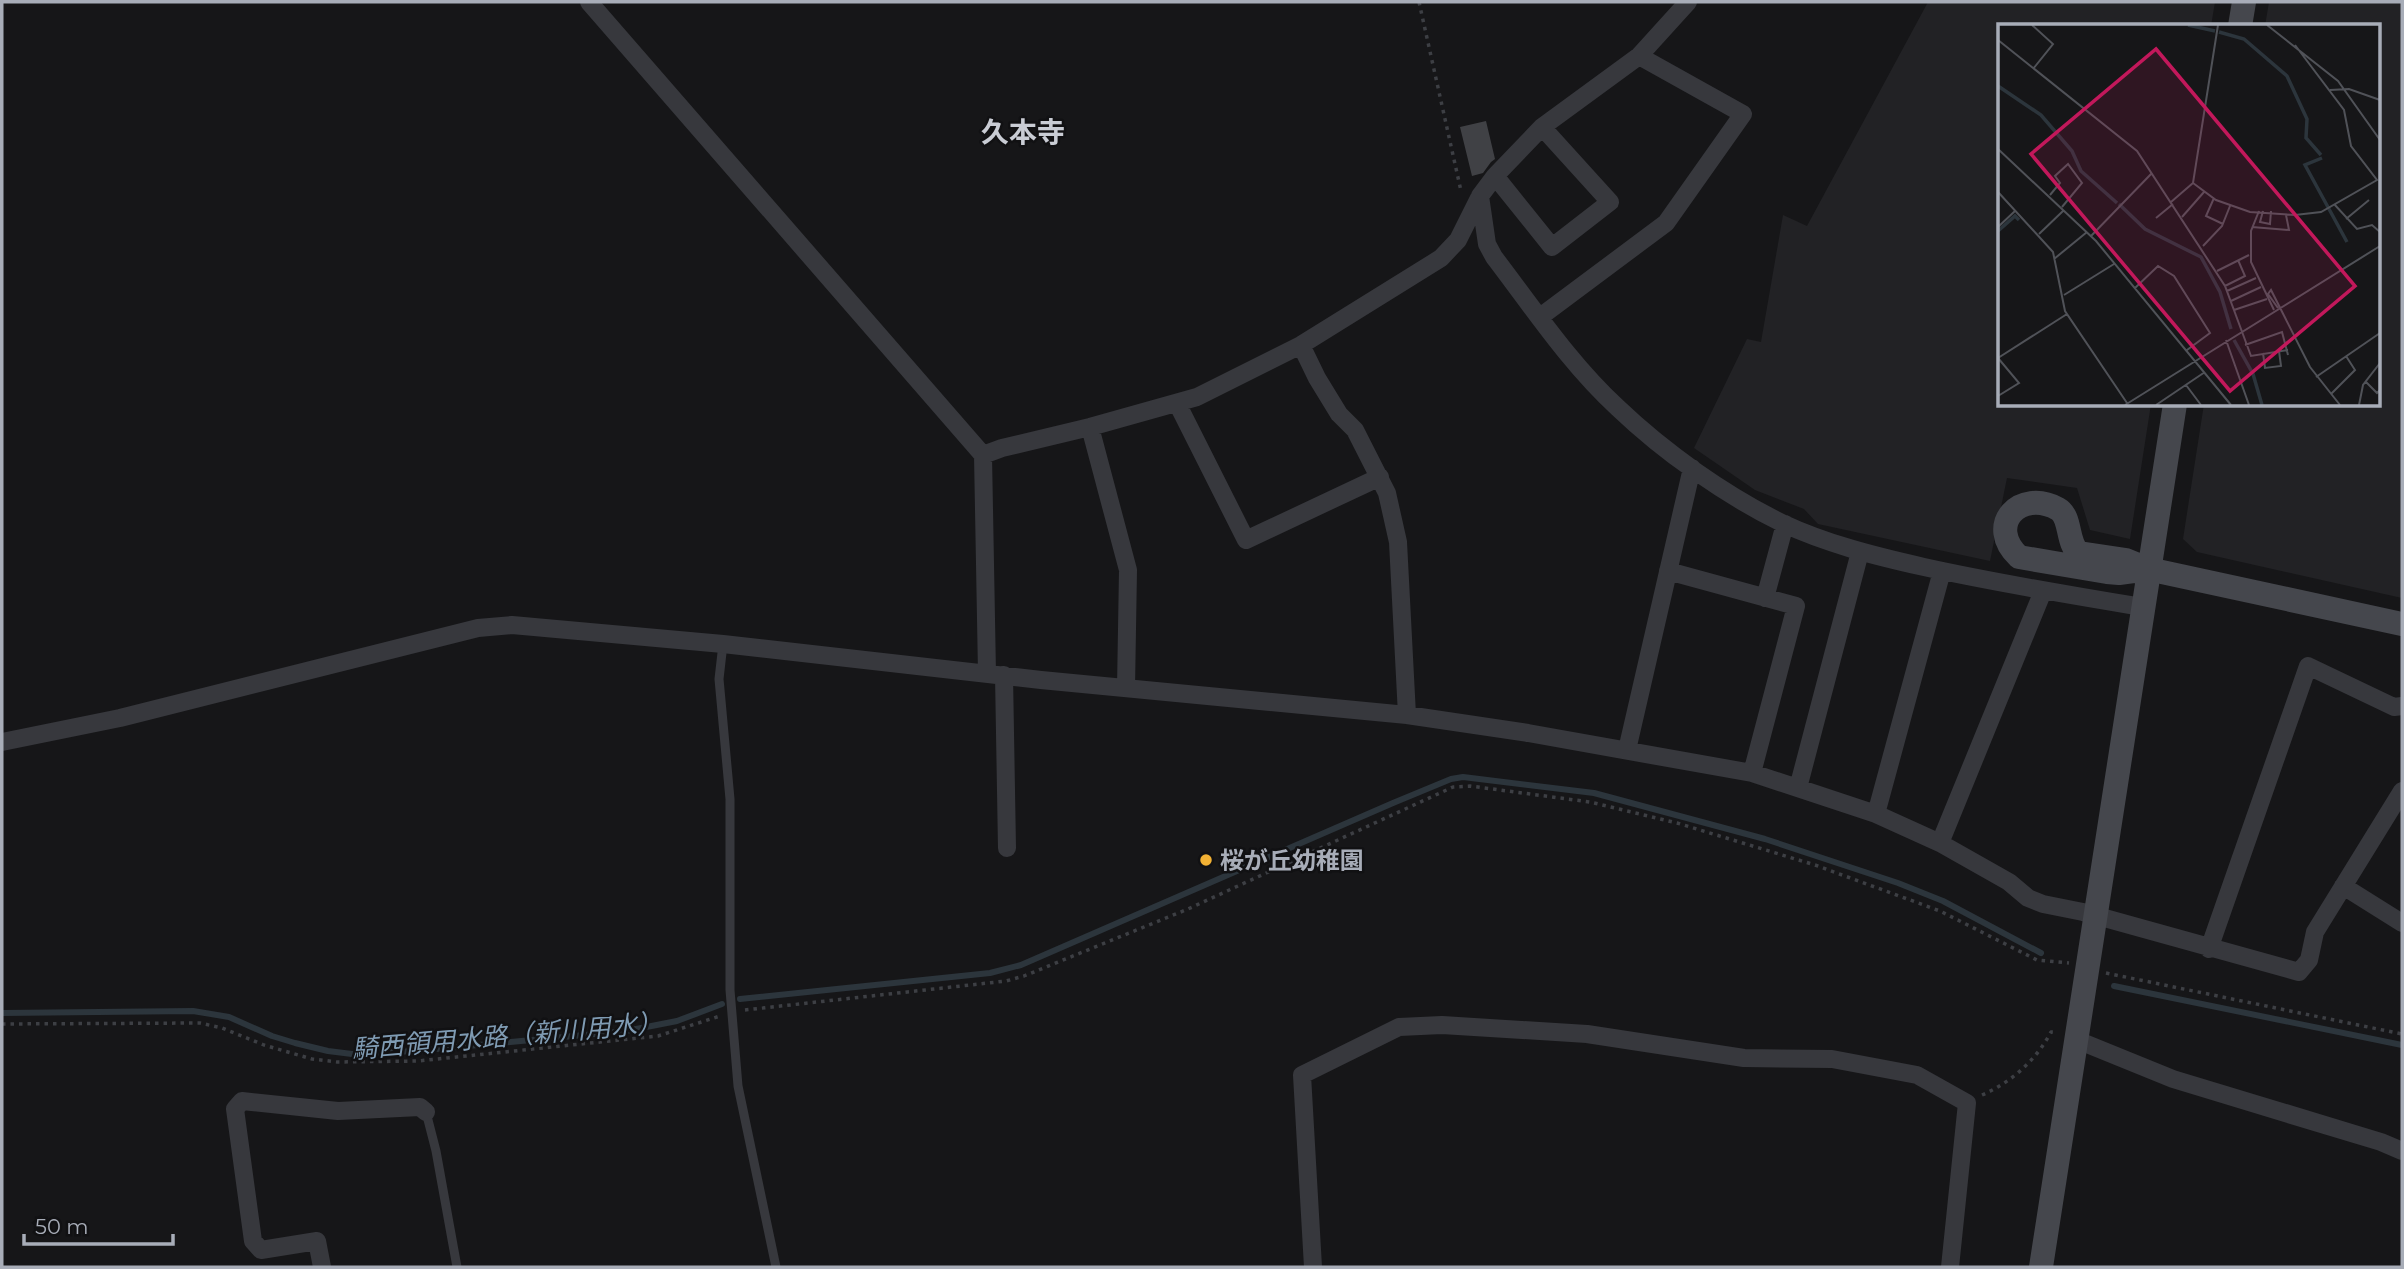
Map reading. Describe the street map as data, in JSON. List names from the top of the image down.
{
  "districts": ["久本寺"],
  "water": ["騎西領用水路（新川用水）"],
  "places": ["桜が丘幼稚園"],
  "scale_bar": "50 m"
}
